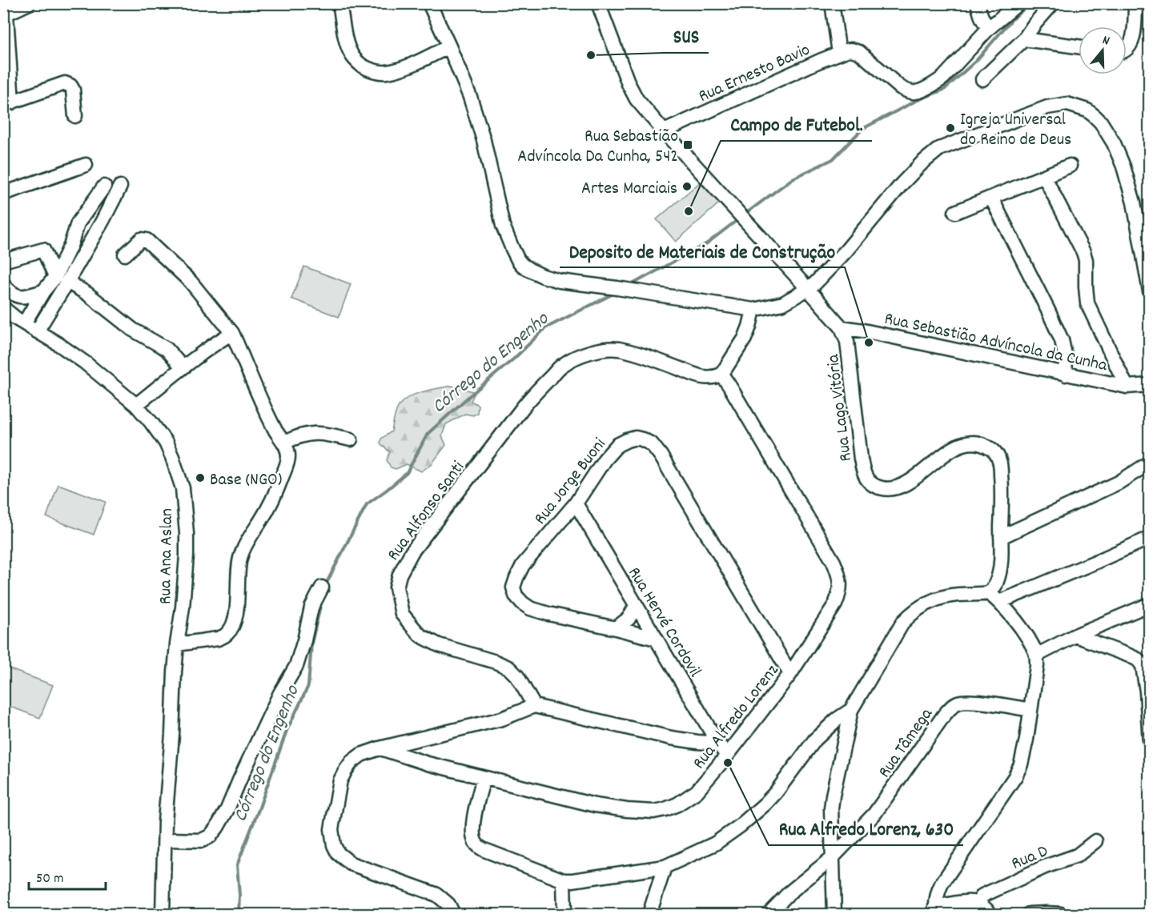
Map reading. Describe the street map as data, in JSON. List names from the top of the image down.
{
  "streets": {
    "street": [
      "Rua Ernesto Bavio",
      "Rua Sebastião Advíncola da Cunha",
      "Rua Lago Vitória",
      "Rua Jorge Buoni",
      "Rua Alfonso Santi",
      "Rua Ana Aslan",
      "Rua Hervé Cordovil",
      "Rua Alfredo Lorenz",
      "Rua Tâmega",
      "Rua D"
    ]
  },
  "crossings": [
    ["Rua Sebastião Advíncola da Cunha", "Rua Lago Vitória"],
    ["Rua Jorge Buoni", "Rua Hervé Cordovil"],
    ["Rua Jorge Buoni", "Rua Alfredo Lorenz"],
    ["Rua Alfonso Santi", "Rua Alfredo Lorenz"],
    ["Rua Hervé Cordovil", "Rua Alfredo Lorenz"]
  ],
  "water": ["Córrego do Engenho"],
  "places": {
    "other": [
      "SUS",
      "Igreja Universal do Reino de Deus",
      "Artes Marciais",
      "Campo de Futebol.",
      "Deposito de Materiais de Construção",
      "Base (NGO)",
      "Rua Alfredo Lorenz, 630"
    ],
    "transit": ["Rua Sebastião Advíncola Da Cunha, 542"]
  },
  "scale_bar": "50 m",
  "north": "top"
}
